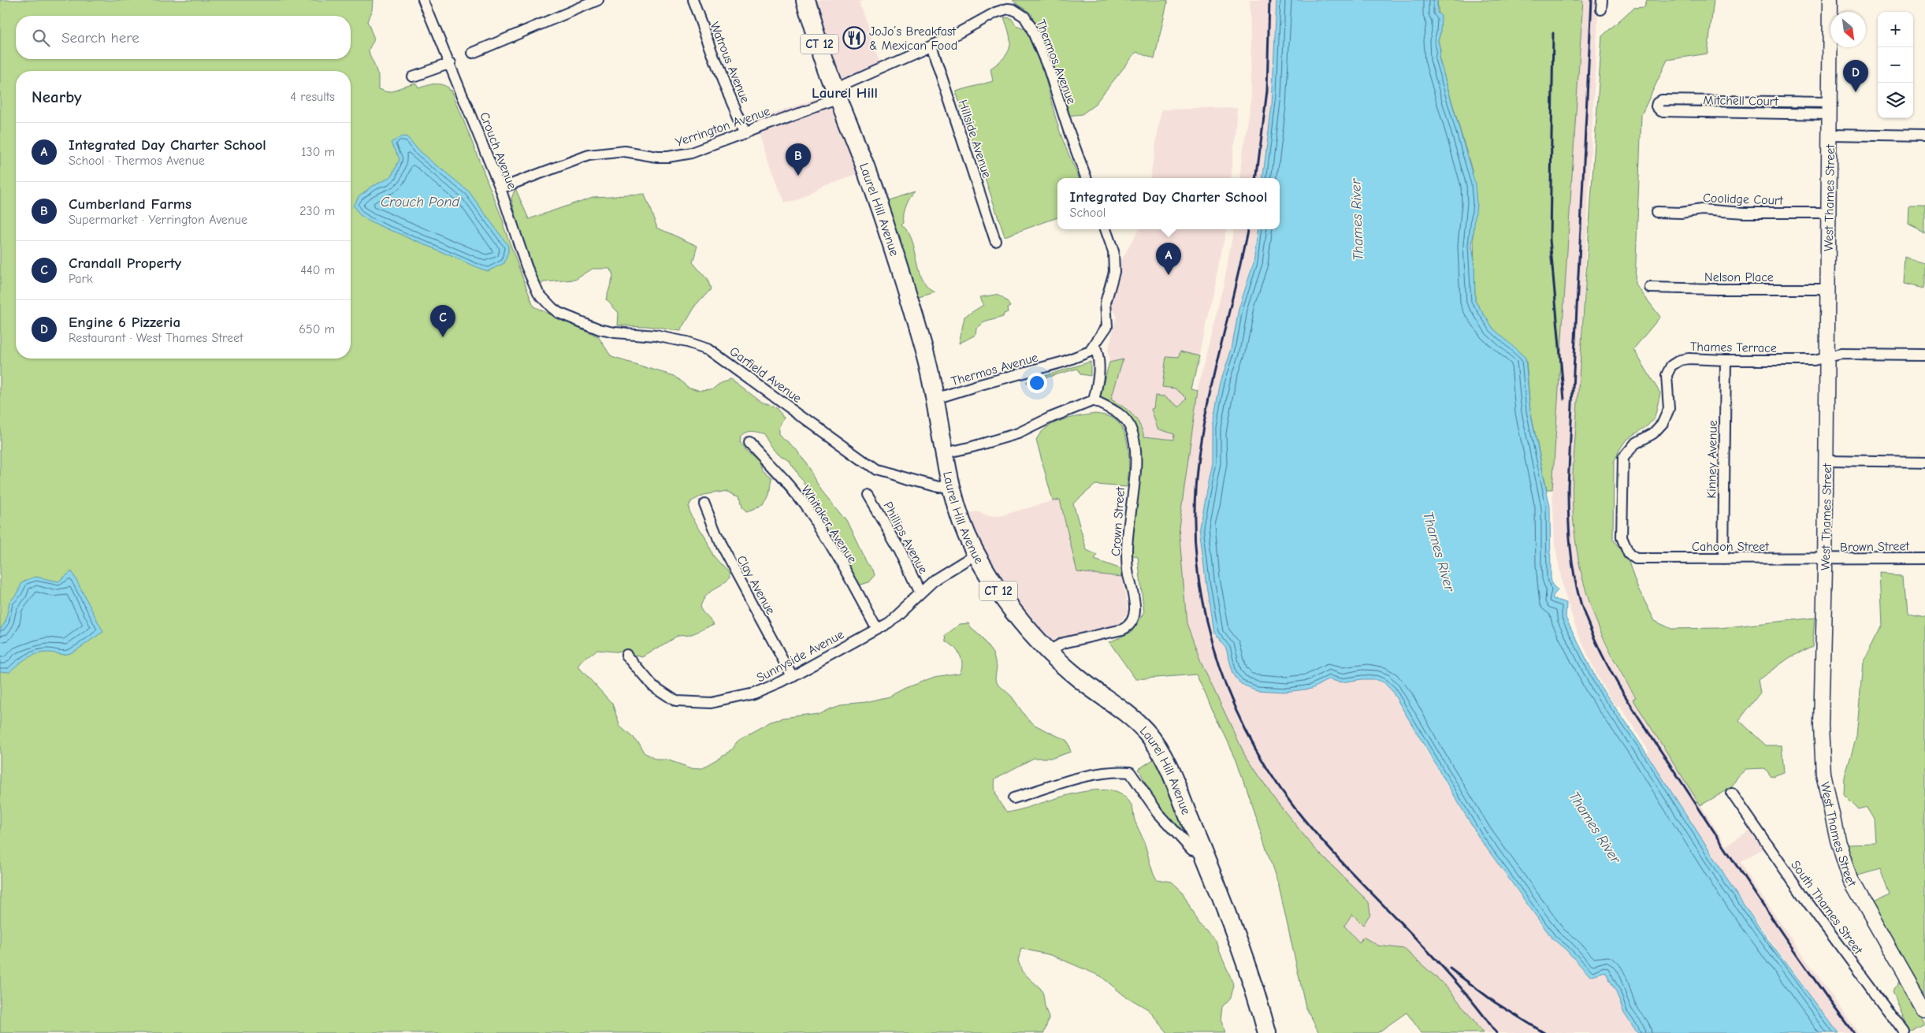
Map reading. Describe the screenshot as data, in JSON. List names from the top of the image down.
{
  "streets": {
    "highway": ["CT 12", "Laurel Hill Avenue"],
    "main road": ["West Thames Street"],
    "street": [
      "Thermos Avenue",
      "Watrous Avenue",
      "Mitchell Court",
      "Yerrington Avenue",
      "Hillside Avenue",
      "Crouch Avenue",
      "Coolidge Court",
      "Nelson Place",
      "Thames Terrace",
      "Garfield Avenue",
      "Kinney Avenue",
      "Crown Street",
      "Whitaker Avenue",
      "Phillips Avenue",
      "Cahoon Street",
      "Brown Street",
      "Clay Avenue",
      "Sunnyside Avenue",
      "South Thames Street"
    ]
  },
  "crossings": [
    ["CT 12", "Thermos Avenue"],
    ["CT 12", "Yerrington Avenue"],
    ["CT 12", "Laurel Hill Avenue"],
    ["Thermos Avenue", "Yerrington Avenue"],
    ["Thermos Avenue", "Hillside Avenue"],
    ["Thermos Avenue", "Laurel Hill Avenue"],
    ["Watrous Avenue", "Yerrington Avenue"],
    ["Mitchell Court", "West Thames Street"],
    ["Yerrington Avenue", "Crouch Avenue"],
    ["Yerrington Avenue", "Laurel Hill Avenue"],
    ["Crouch Avenue", "Garfield Avenue"],
    ["West Thames Street", "Coolidge Court"],
    ["West Thames Street", "Nelson Place"],
    ["West Thames Street", "Thames Terrace"],
    ["West Thames Street", "Cahoon Street"],
    ["West Thames Street", "Brown Street"],
    ["Laurel Hill Avenue", "Garfield Avenue"],
    ["Laurel Hill Avenue", "Crown Street"],
    ["Laurel Hill Avenue", "Sunnyside Avenue"],
    ["Thames Terrace", "Kinney Avenue"],
    ["Thames Terrace", "Cahoon Street"],
    ["Kinney Avenue", "Cahoon Street"],
    ["Whitaker Avenue", "Sunnyside Avenue"],
    ["Phillips Avenue", "Sunnyside Avenue"],
    ["Cahoon Street", "Brown Street"],
    ["Clay Avenue", "Sunnyside Avenue"]
  ],
  "districts": ["Laurel Hill"],
  "water": ["Crouch Pond", "Thames River"],
  "places": {
    "restaurant": ["JoJo’s Breakfast & Mexican Food"]
  },
  "north": "bottom right",
  "page": {
    "map_buttons": ["+", "−"],
    "search": "Search here",
    "pins": [
      "D",
      "B",
      "A",
      "C"
    ],
    "heading": ["Nearby", "4 results"],
    "list": [
      {
        "mark": "A",
        "name": "Integrated Day Charter School",
        "note": "School · Thermos Avenue",
        "value": "130 m"
      },
      {
        "mark": "B",
        "name": "Cumberland Farms",
        "note": "Supermarket · Yerrington Avenue",
        "value": "230 m"
      },
      {
        "mark": "C",
        "name": "Crandall Property",
        "note": "Park",
        "value": "440 m"
      },
      {
        "mark": "D",
        "name": "Engine 6 Pizzeria",
        "note": "Restaurant · West Thames Street",
        "value": "650 m"
      }
    ],
    "popup": ["Integrated Day Charter School", "School"]
  }
}
